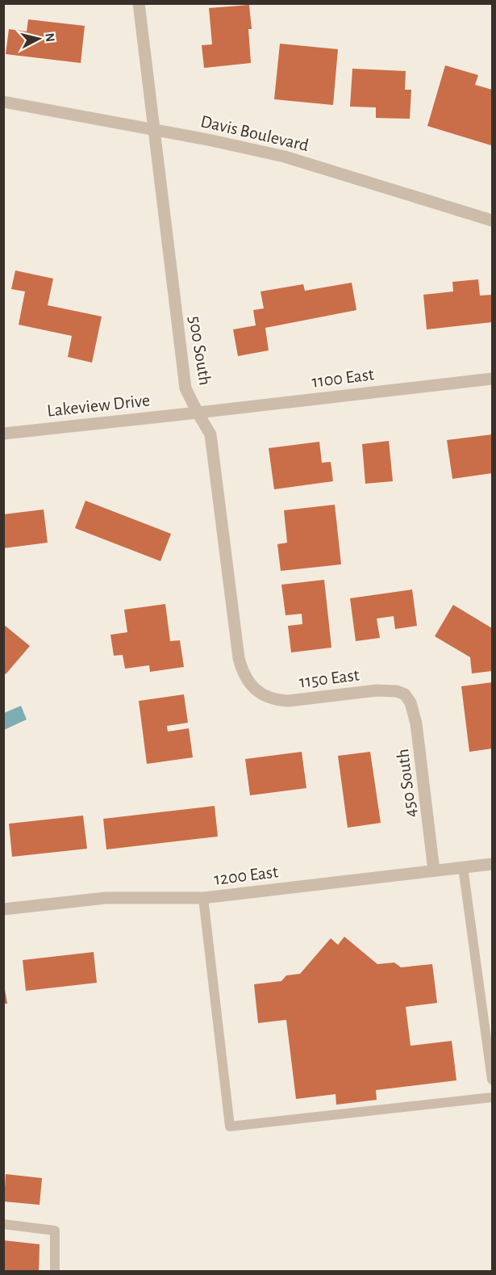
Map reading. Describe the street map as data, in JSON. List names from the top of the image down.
{
  "streets": {
    "street": [
      "Davis Boulevard",
      "500 South",
      "1100 East",
      "Lakeview Drive",
      "1150 East",
      "450 South",
      "1200 East"
    ]
  },
  "crossings": [
    ["Davis Boulevard", "500 South"],
    ["500 South", "1100 East"],
    ["500 South", "Lakeview Drive"],
    ["500 South", "1150 East"],
    ["1100 East", "Lakeview Drive"],
    ["1150 East", "450 South"],
    ["450 South", "1200 East"]
  ],
  "north": "right"
}
